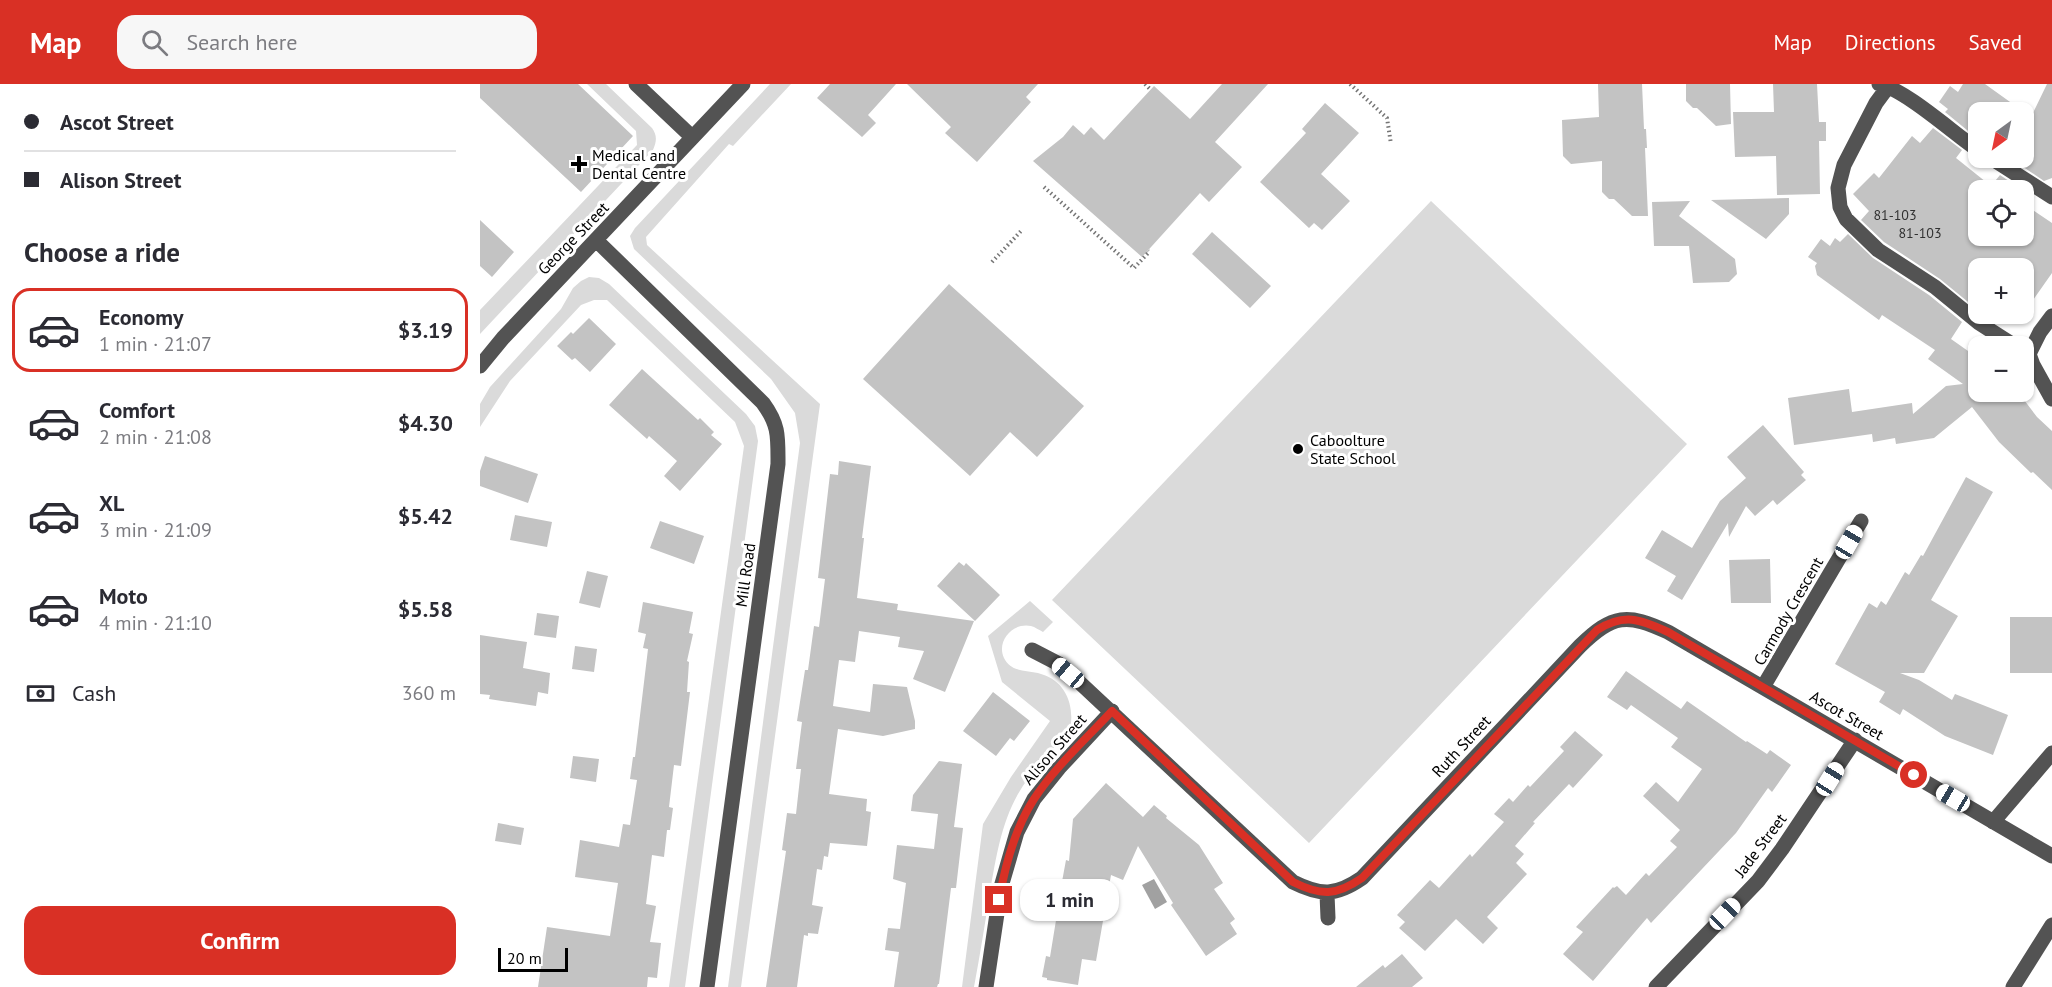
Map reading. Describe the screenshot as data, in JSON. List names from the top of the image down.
{
  "streets": {
    "street": [
      "George Street",
      "Mill Road",
      "Carmody Crescent",
      "Ascot Street",
      "Ruth Street",
      "Alison Street",
      "Jade Street"
    ]
  },
  "crossings": [
    ["George Street", "Mill Road"],
    ["Carmody Crescent", "Ascot Street"],
    ["Ascot Street", "Ruth Street"],
    ["Ascot Street", "Jade Street"]
  ],
  "places": {
    "health": ["Medical and Dental Centre"],
    "other": ["Caboolture State School"]
  },
  "house_numbers": ["81-103", "81-103"],
  "scale_bar": "20 m",
  "north": "bottom left",
  "page": {
    "header": "Map",
    "search": "Search here",
    "nav": ["Map", "Directions", "Saved"],
    "banner": ["Ascot Street", "Alison Street"],
    "map_buttons": ["+", "−"],
    "heading": "Choose a ride",
    "list": [
      {
        "name": "Economy",
        "note": "1 min · 21:07",
        "value": "$3.19"
      },
      {
        "name": "Comfort",
        "note": "2 min · 21:08",
        "value": "$4.30"
      },
      {
        "name": "XL",
        "note": "3 min · 21:09",
        "value": "$5.42"
      },
      {
        "name": "Moto",
        "note": "4 min · 21:10",
        "value": "$5.58"
      }
    ],
    "pay": ["Cash", "360 m"],
    "bubble": "1 min",
    "buttons": "Confirm",
    "scale": "20 m"
  }
}
